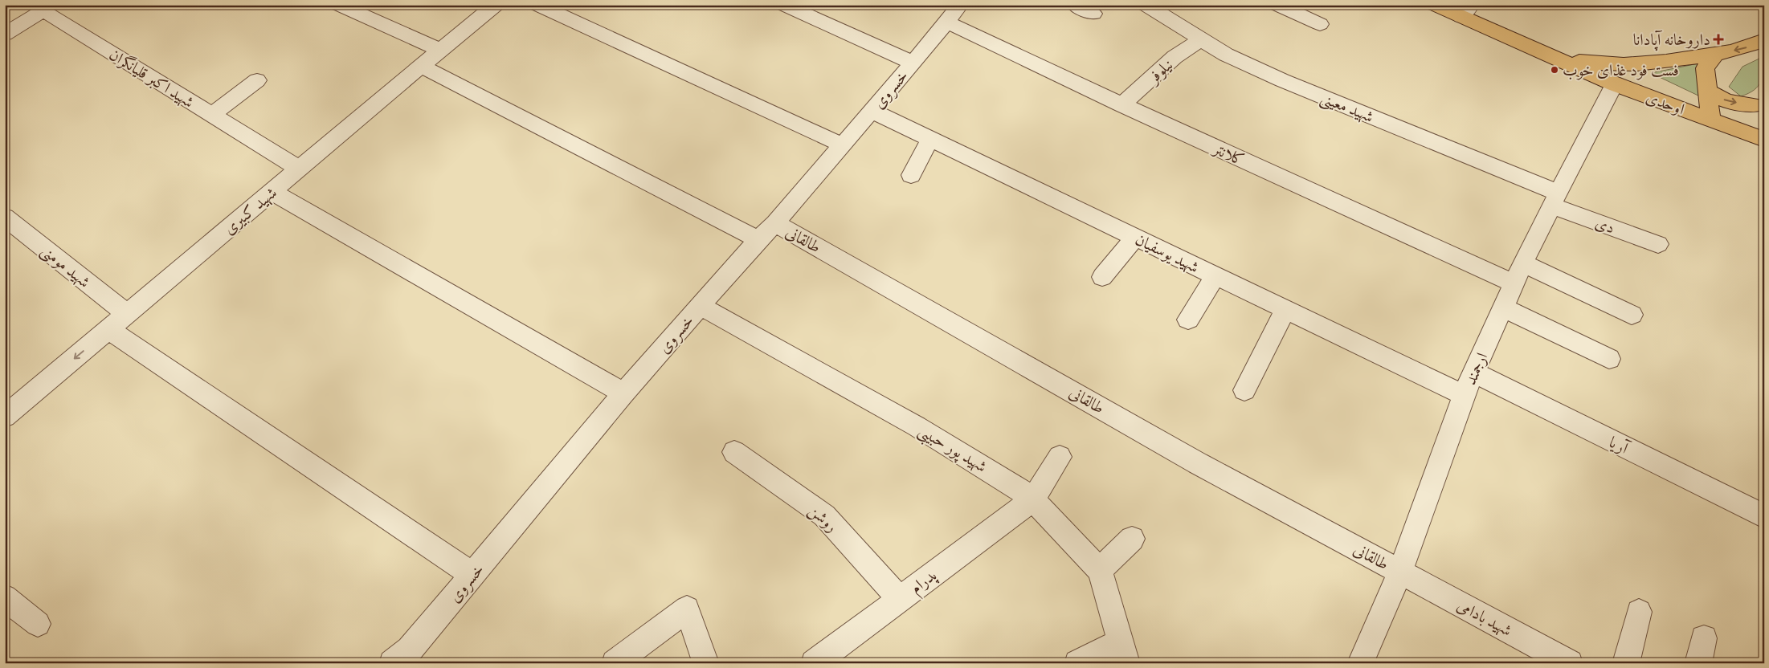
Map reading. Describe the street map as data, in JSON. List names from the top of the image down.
{
  "streets": {
    "main road": ["اوحدی"],
    "street": [
      "نیلوفر",
      "شهید اکبر قلیانگران",
      "خسروی",
      "شهید معینی",
      "کلانتر",
      "شهید کبیری",
      "دی",
      "طالقانی",
      "شهید یوسفیان",
      "شهید مومنی",
      "ارجمند",
      "آریا",
      "شهید پور حبیبی",
      "روشن",
      "پدرام",
      "شهید بادامی"
    ]
  },
  "crossings": [
    ["نیلوفر", "شهید معینی"],
    ["نیلوفر", "کلانتر"],
    ["شهید اکبر قلیانگران", "شهید کبیری"],
    ["خسروی", "کلانتر"],
    ["خسروی", "طالقانی"],
    ["خسروی", "شهید یوسفیان"],
    ["خسروی", "شهید پور حبیبی"],
    ["اوحدی", "ارجمند"],
    ["شهید معینی", "دی"],
    ["شهید معینی", "ارجمند"],
    ["کلانتر", "ارجمند"],
    ["شهید کبیری", "شهید مومنی"],
    ["دی", "ارجمند"],
    ["طالقانی", "ارجمند"],
    ["طالقانی", "شهید بادامی"],
    ["شهید یوسفیان", "ارجمند"],
    ["ارجمند", "آریا"],
    ["ارجمند", "شهید بادامی"],
    ["شهید پور حبیبی", "پدرام"],
    ["روشن", "پدرام"]
  ],
  "places": {
    "health": ["داروخانه آپادانا"],
    "other": ["فست فود غذای خوب"]
  }
}
